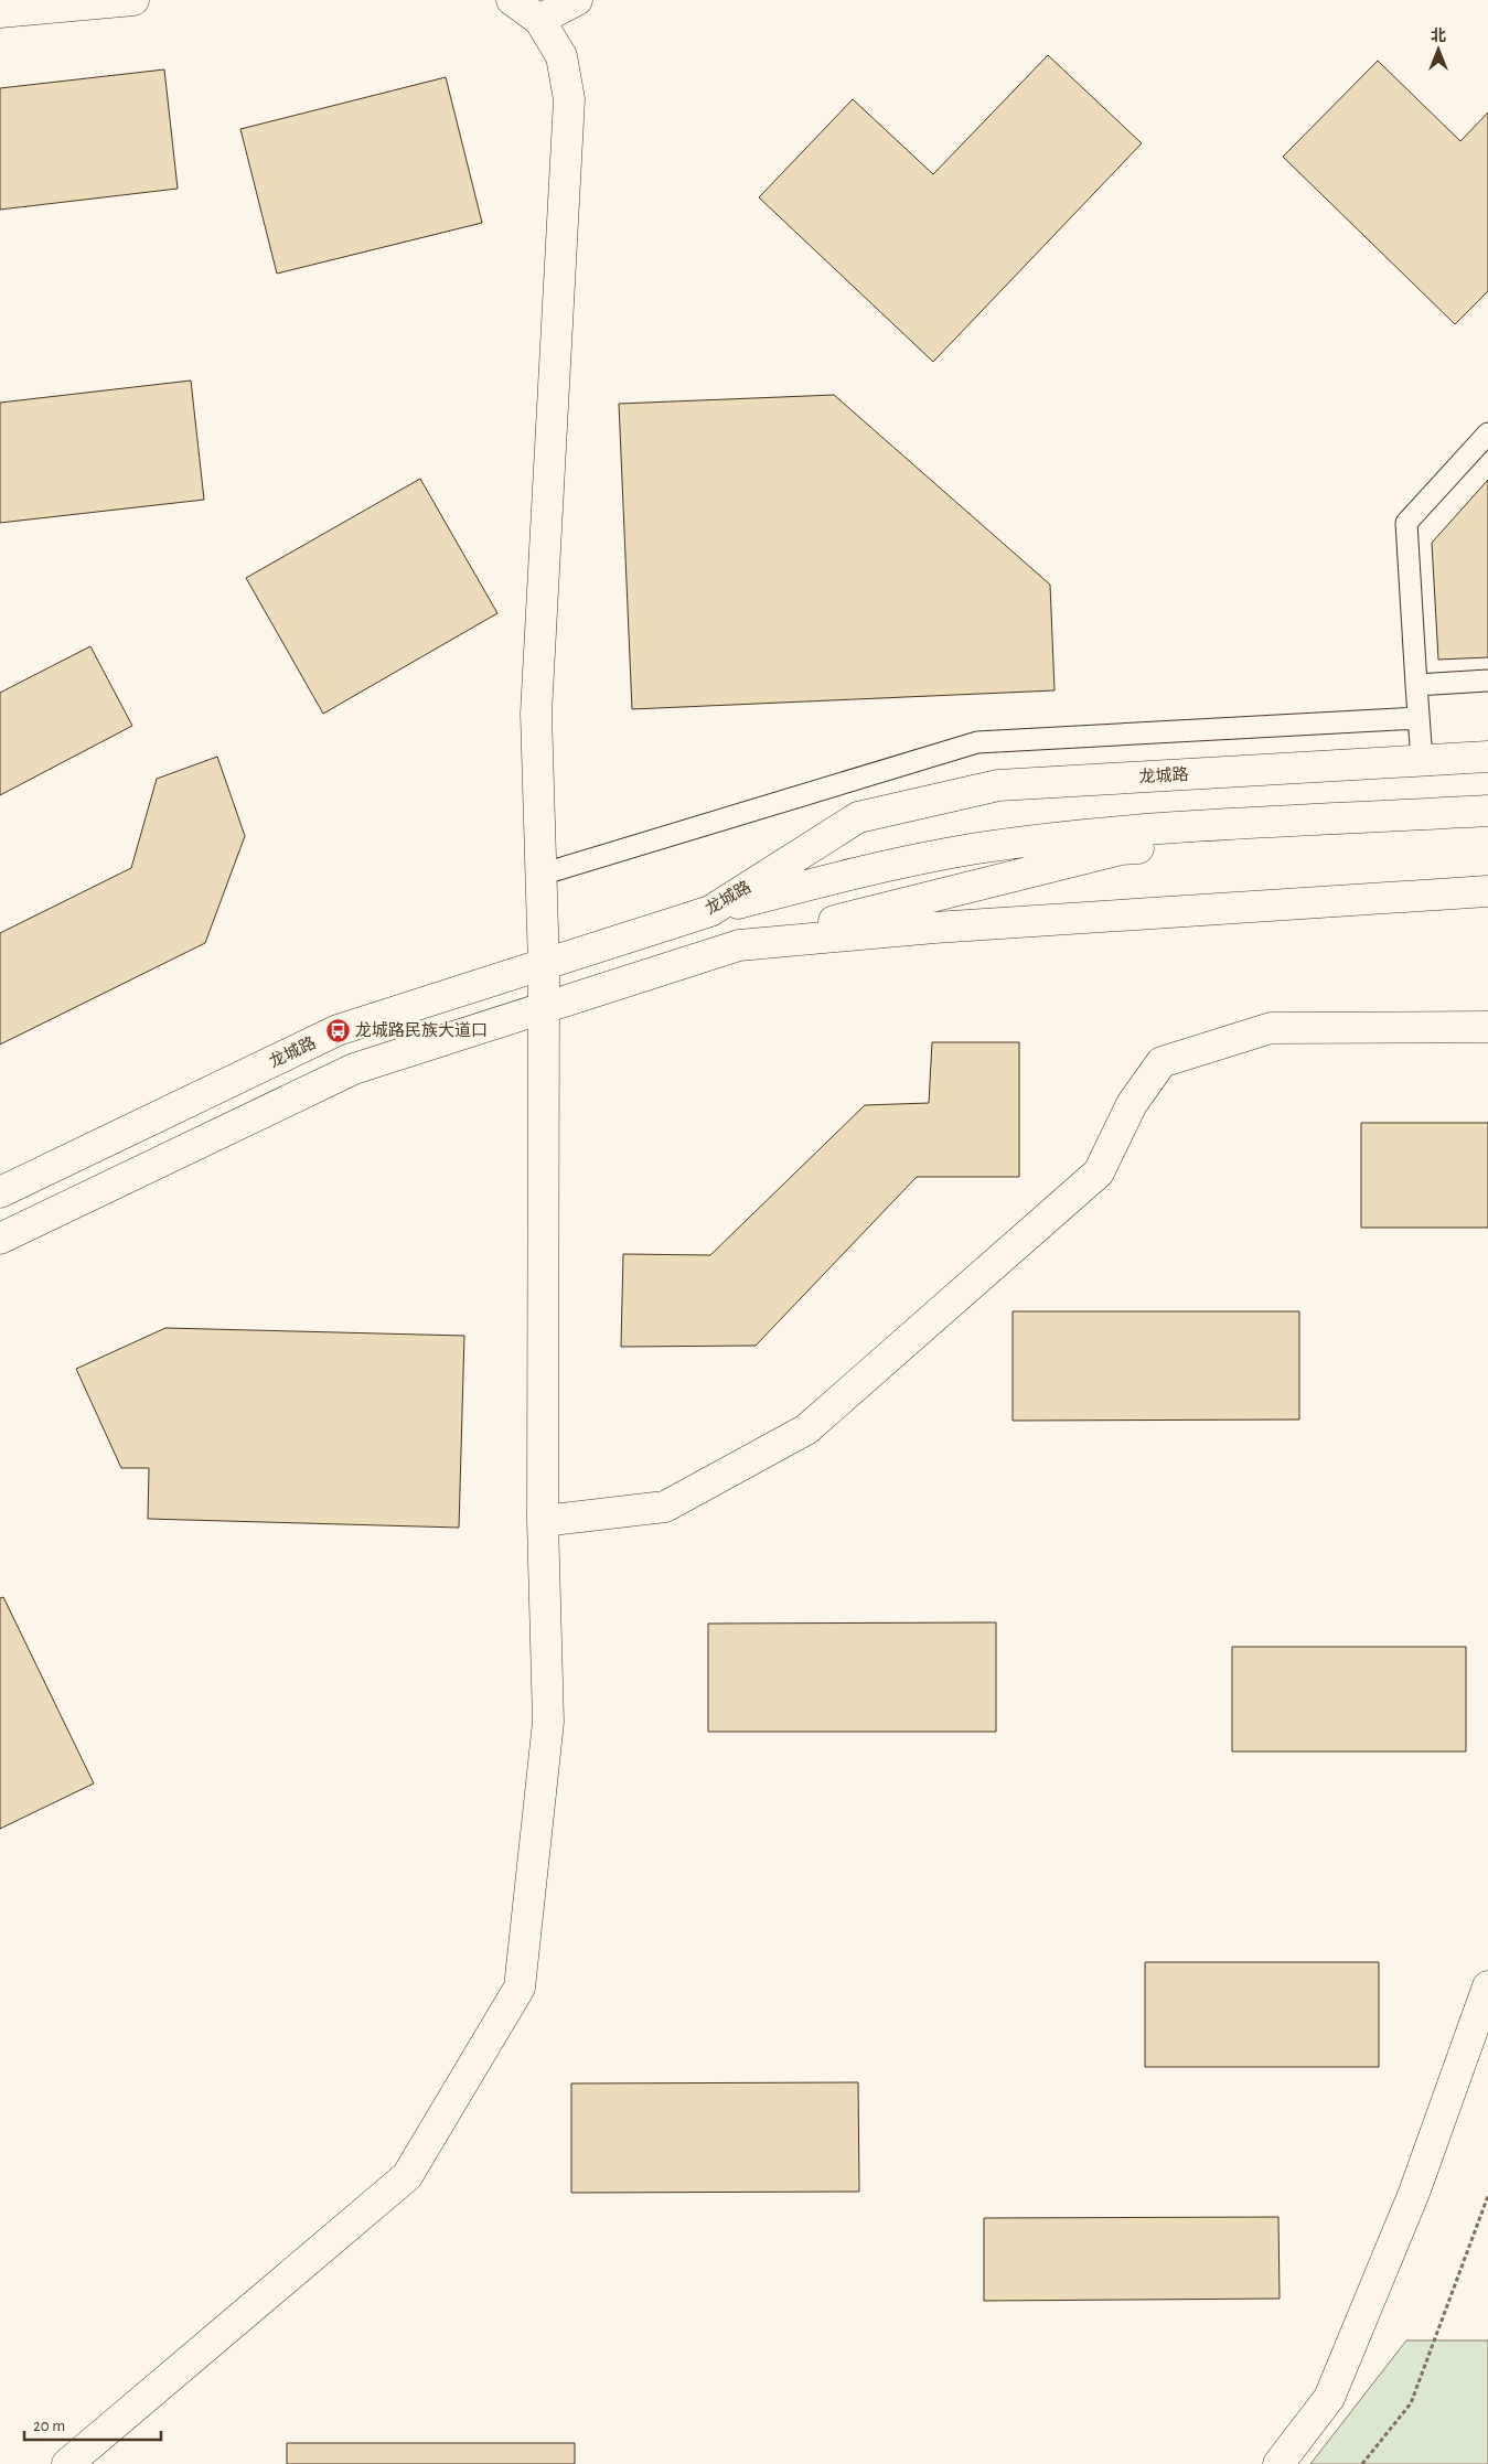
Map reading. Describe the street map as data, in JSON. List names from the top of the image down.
{
  "streets": {
    "street": ["龙城路"]
  },
  "places": {
    "bus stop": ["龙城路民族大道口"]
  },
  "scale_bar": "20 m",
  "north": "top"
}
